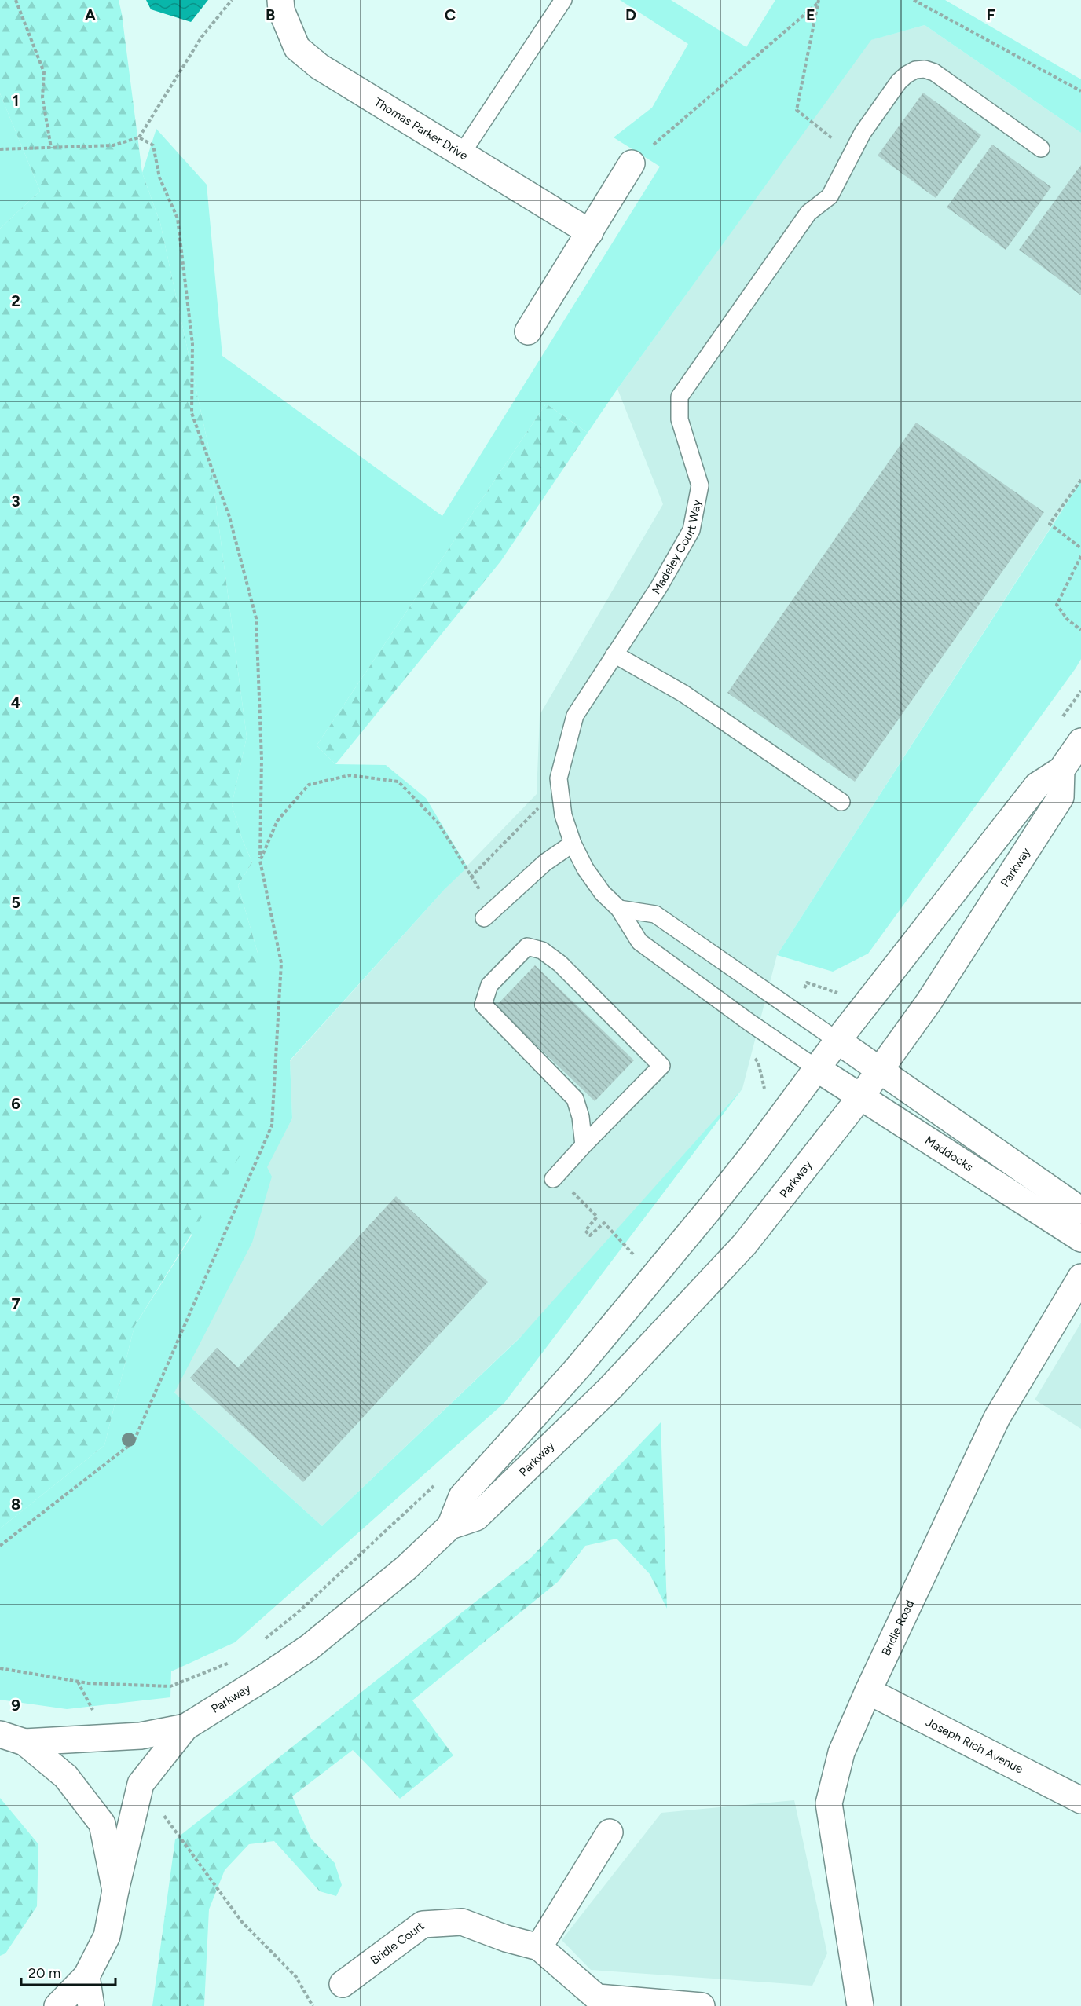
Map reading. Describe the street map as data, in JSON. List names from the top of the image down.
{
  "streets": {
    "street": [
      "Thomas Parker Drive",
      "Parkway",
      "Maddocks",
      "Bridle Road",
      "Joseph Rich Avenue",
      "Bridle Court"
    ],
    "lane": ["Madeley Court Way"]
  },
  "crossings": [
    ["Madeley Court Way", "Parkway"],
    ["Madeley Court Way", "Maddocks"],
    ["Parkway", "Maddocks"],
    ["Bridle Road", "Joseph Rich Avenue"]
  ],
  "scale_bar": "20 m",
  "grid": {
    "columns": [
      "A",
      "B",
      "C",
      "D",
      "E",
      "F"
    ],
    "rows": [
      "1",
      "2",
      "3",
      "4",
      "5",
      "6",
      "7",
      "8",
      "9"
    ]
  }
}
